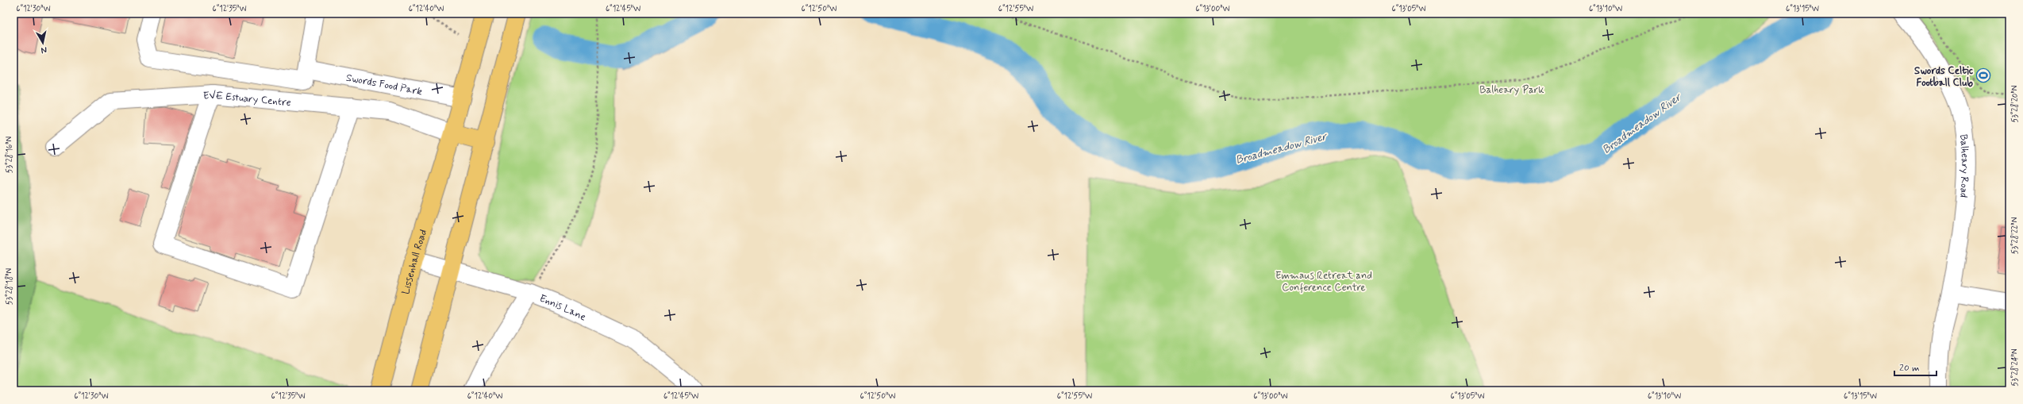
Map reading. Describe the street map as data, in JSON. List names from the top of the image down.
{
  "streets": {
    "main road": ["Lissenhall Road"],
    "street": [
      "Swords Food Park",
      "EVE Estuary Centre",
      "Balheary Road",
      "Ennis Lane"
    ]
  },
  "crossings": [
    ["Swords Food Park", "Lissenhall Road"],
    ["EVE Estuary Centre", "Lissenhall Road"],
    ["Lissenhall Road", "Ennis Lane"]
  ],
  "water": ["Broadmeadow River"],
  "parks": ["Balheary Park", "Emmaus Retreat and Conference Centre"],
  "places": {
    "sports": ["Swords Celtic Football Club"]
  },
  "scale_bar": "20 m",
  "north": "bottom",
  "coordinates": [
    "6°12'30\"W",
    "6°12'35\"W",
    "6°12'40\"W",
    "6°12'45\"W",
    "6°12'50\"W",
    "6°12'55\"W",
    "6°13'00\"W",
    "6°13'05\"W",
    "6°13'10\"W",
    "6°13'15\"W",
    "53°28'20\"N",
    "53°28'16\"N",
    "53°28'22\"N",
    "53°28'18\"N",
    "53°28'24\"N"
  ]
}
